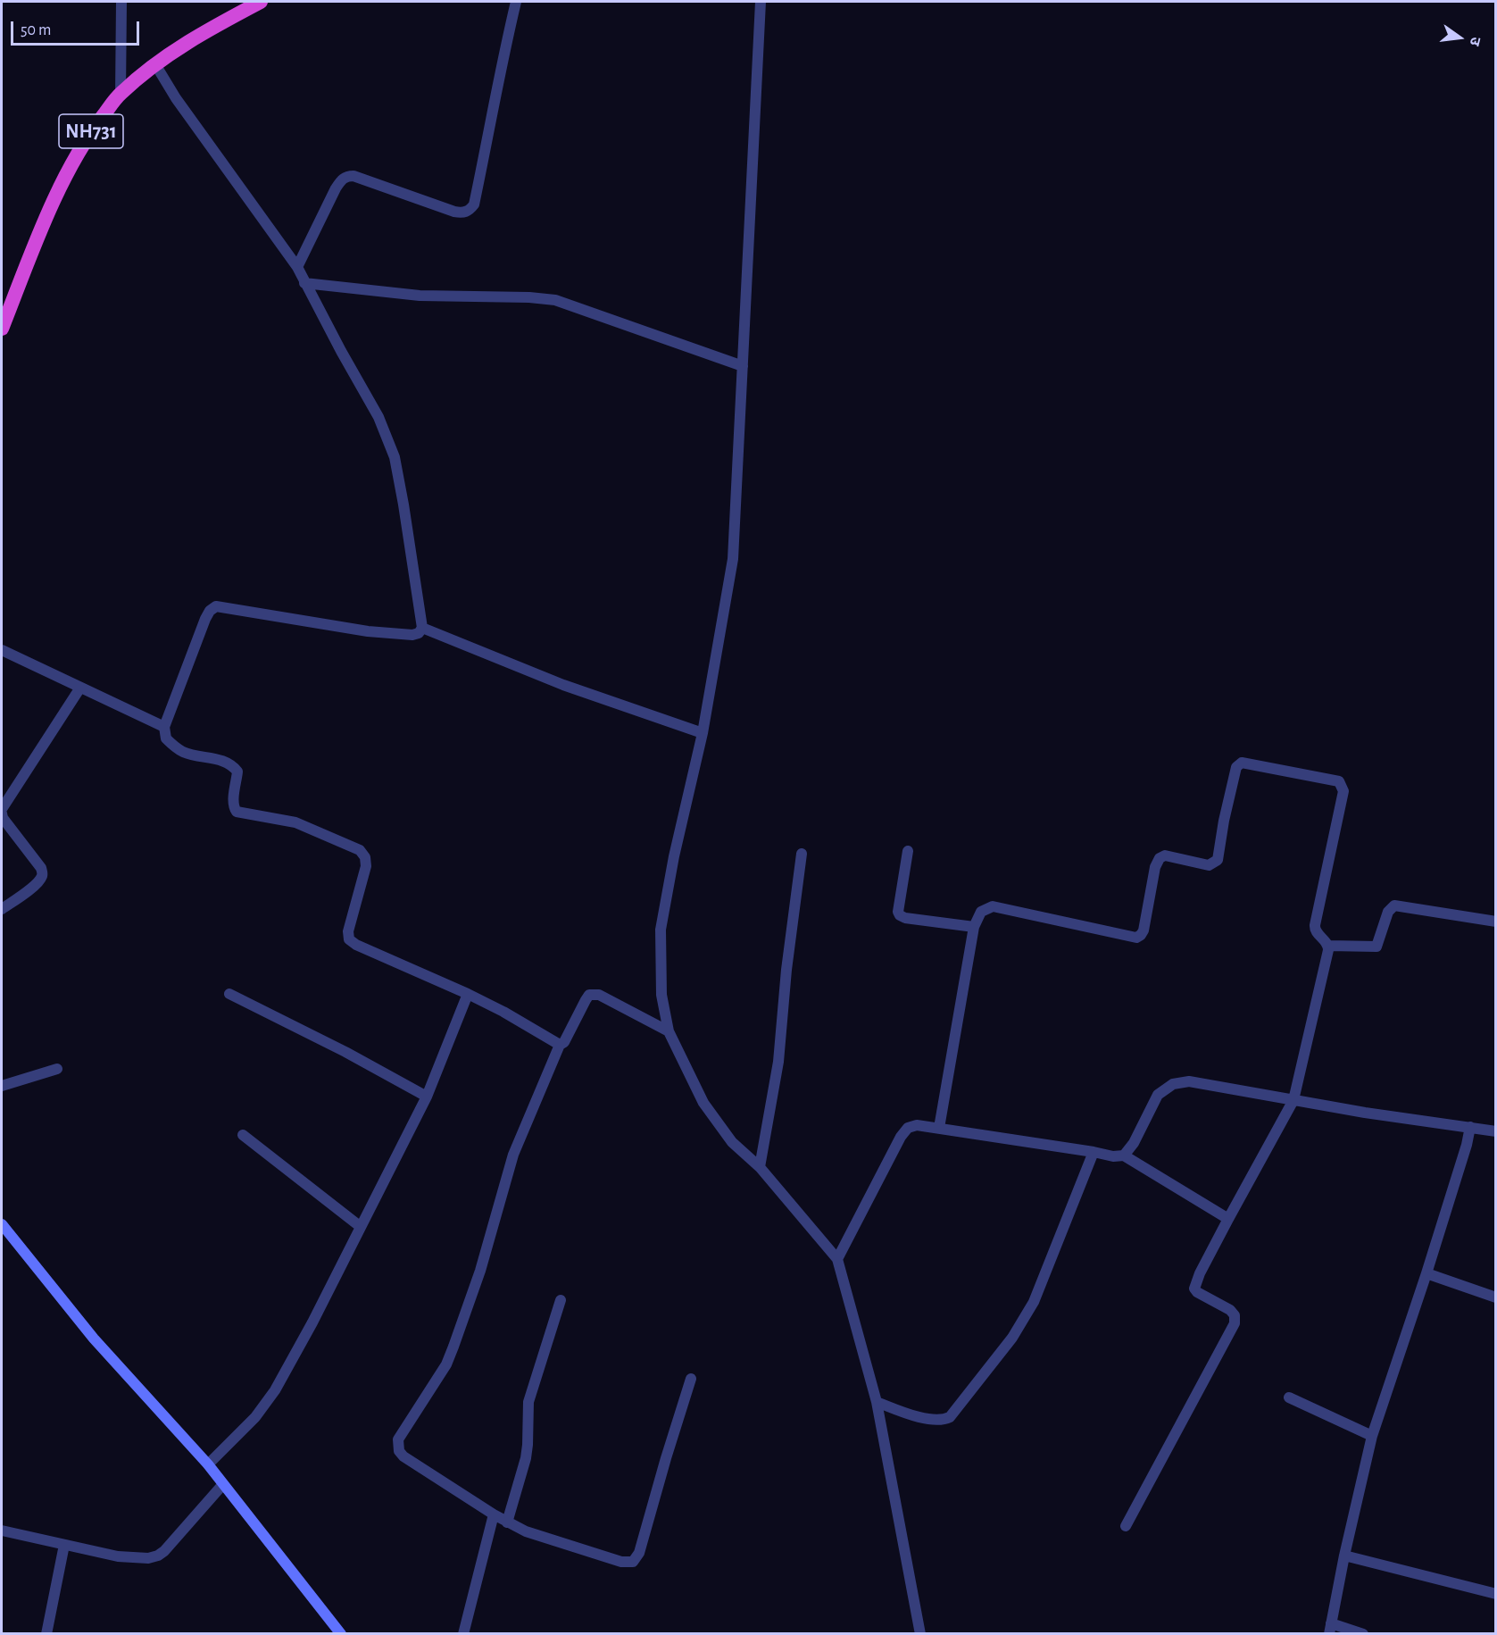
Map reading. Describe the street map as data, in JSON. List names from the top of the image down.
{
  "streets": {
    "highway": ["NH731"]
  },
  "scale_bar": "50 m",
  "north": "right"
}
